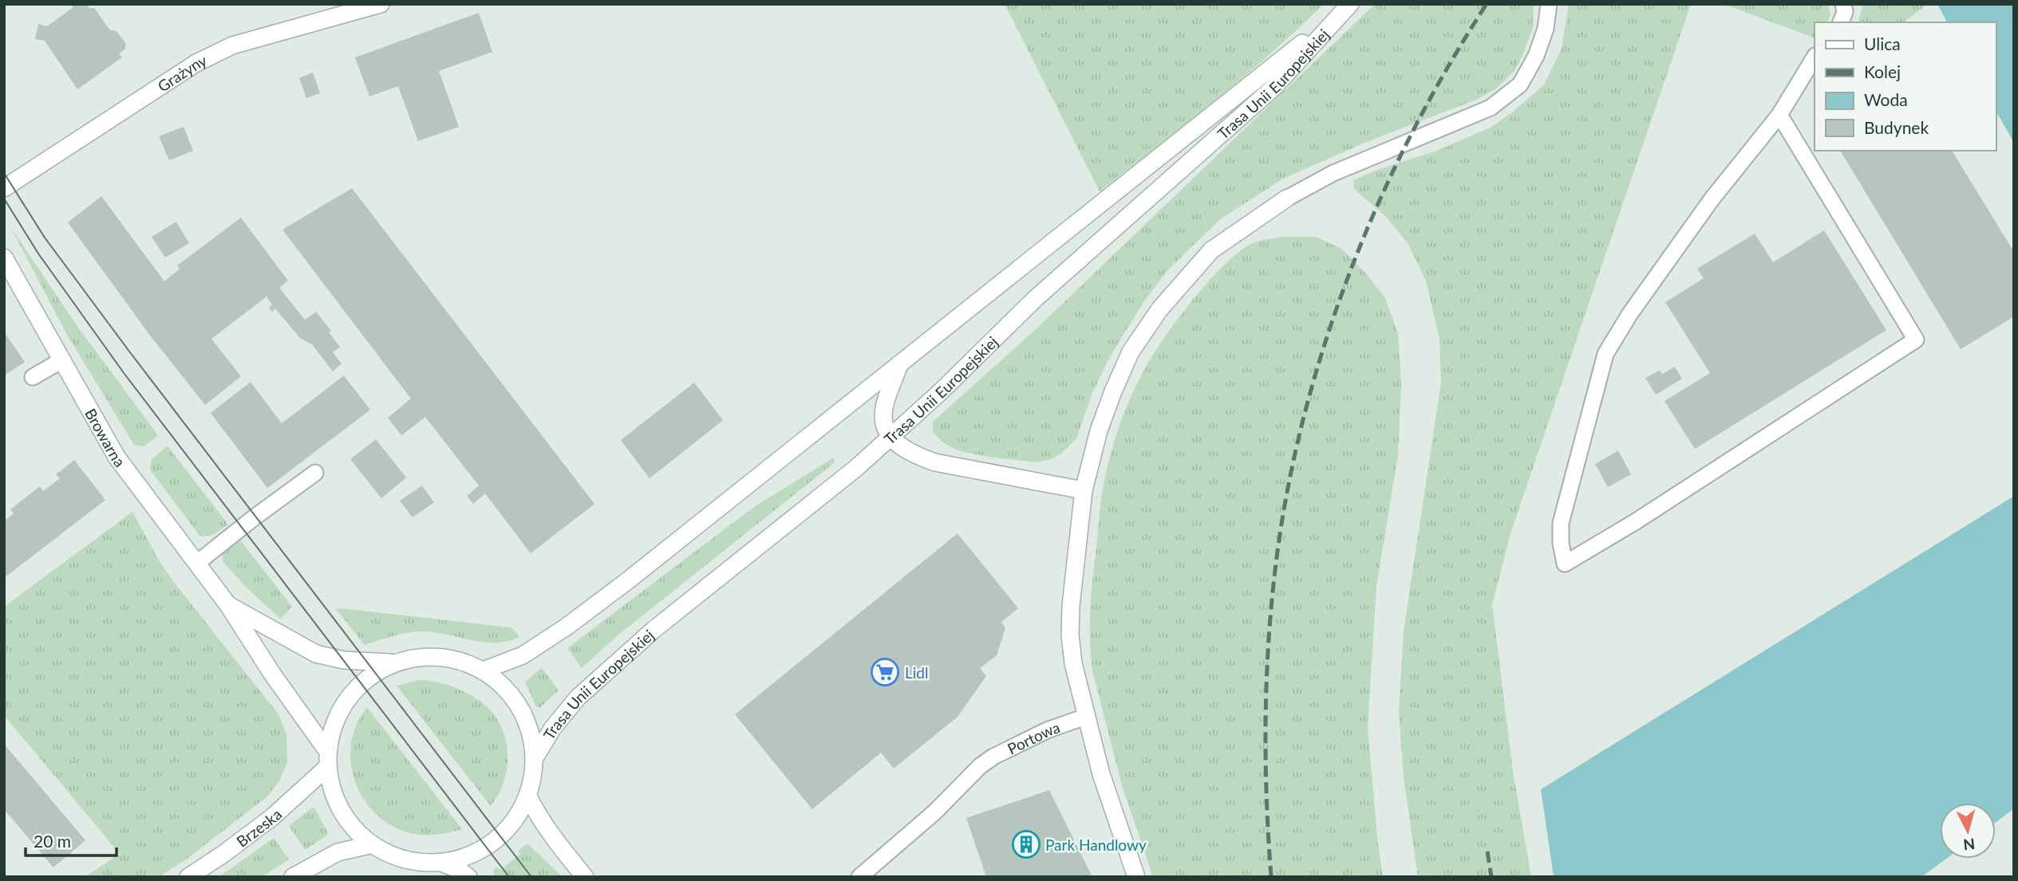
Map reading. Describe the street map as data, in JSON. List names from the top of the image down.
{
  "streets": {
    "main road": [
      "Grażyny",
      "Trasa Unii Europejskiej",
      "Browarna",
      "Brzeska"
    ],
    "lane": ["Portowa"]
  },
  "places": {
    "supermarket": ["Lidl"],
    "building": ["Park Handlowy"]
  },
  "legend": [
    "Ulica",
    "Kolej",
    "Woda",
    "Budynek"
  ],
  "scale_bar": "20 m",
  "north": "bottom"
}
